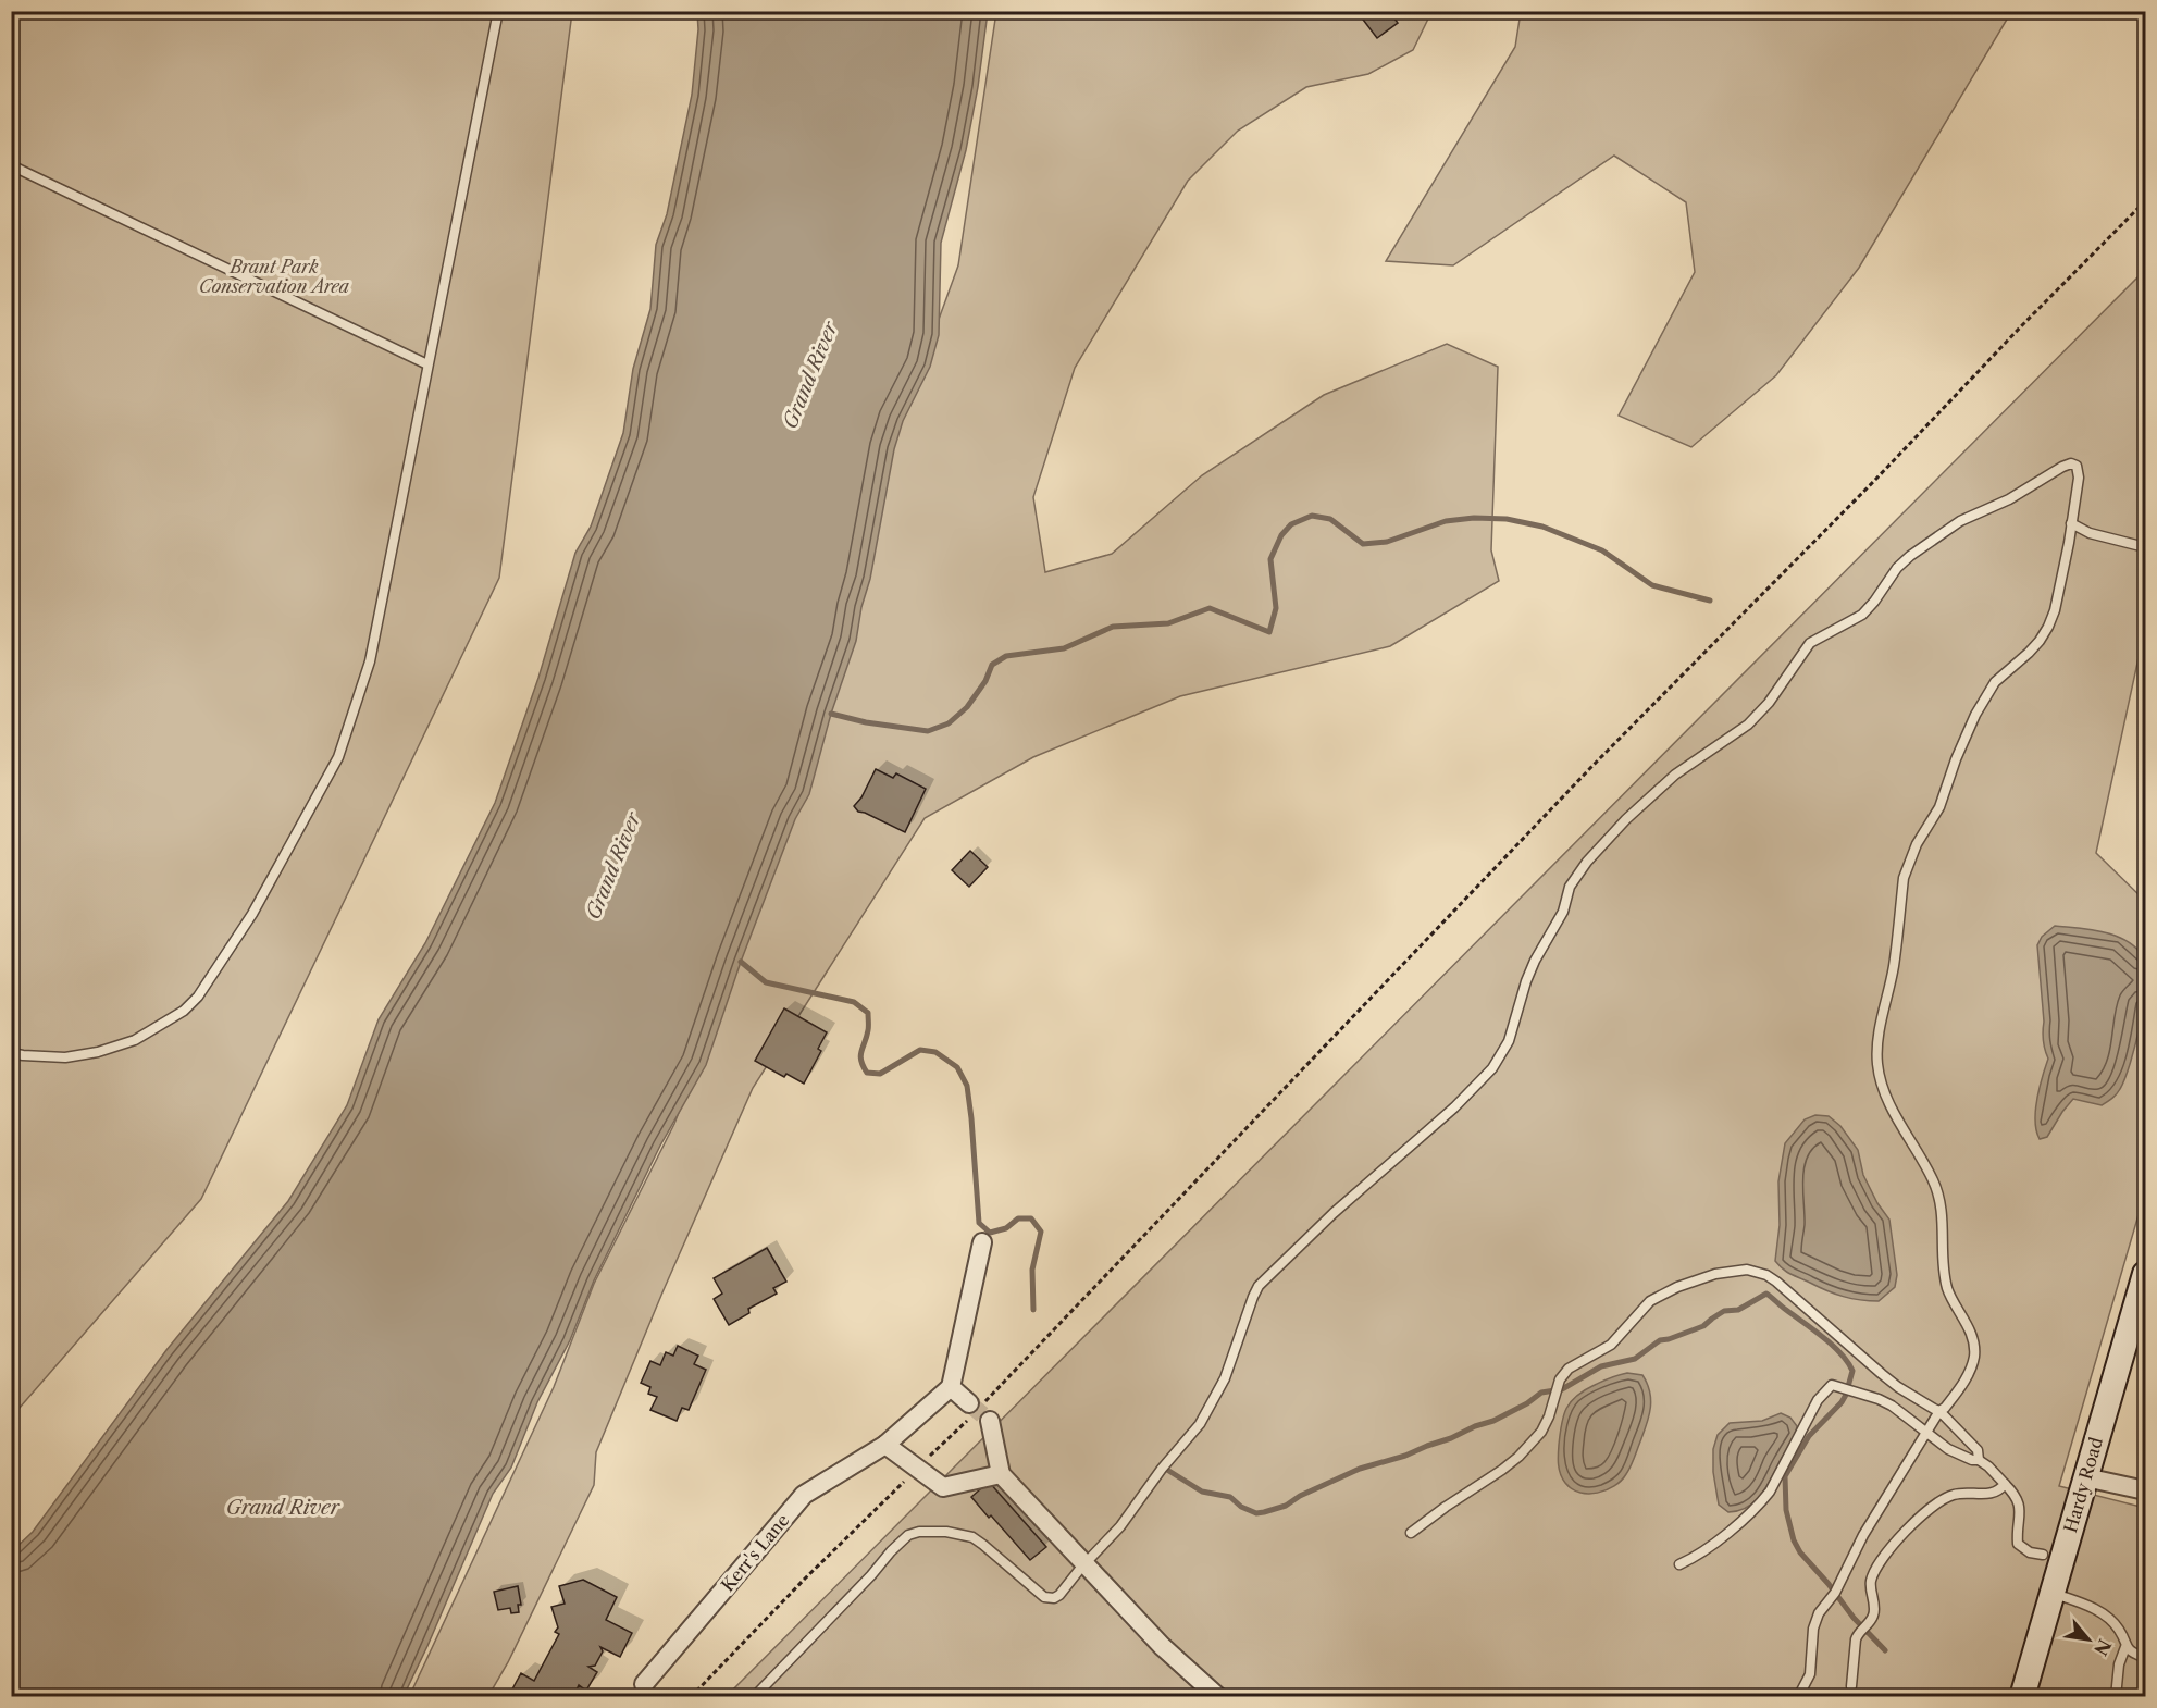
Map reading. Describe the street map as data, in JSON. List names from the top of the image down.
{
  "streets": {
    "main road": ["Hardy Road"],
    "street": ["Kerr's Lane"]
  },
  "water": ["Grand River"],
  "parks": ["Brant Park Conservation Area"],
  "north": "bottom right"
}
